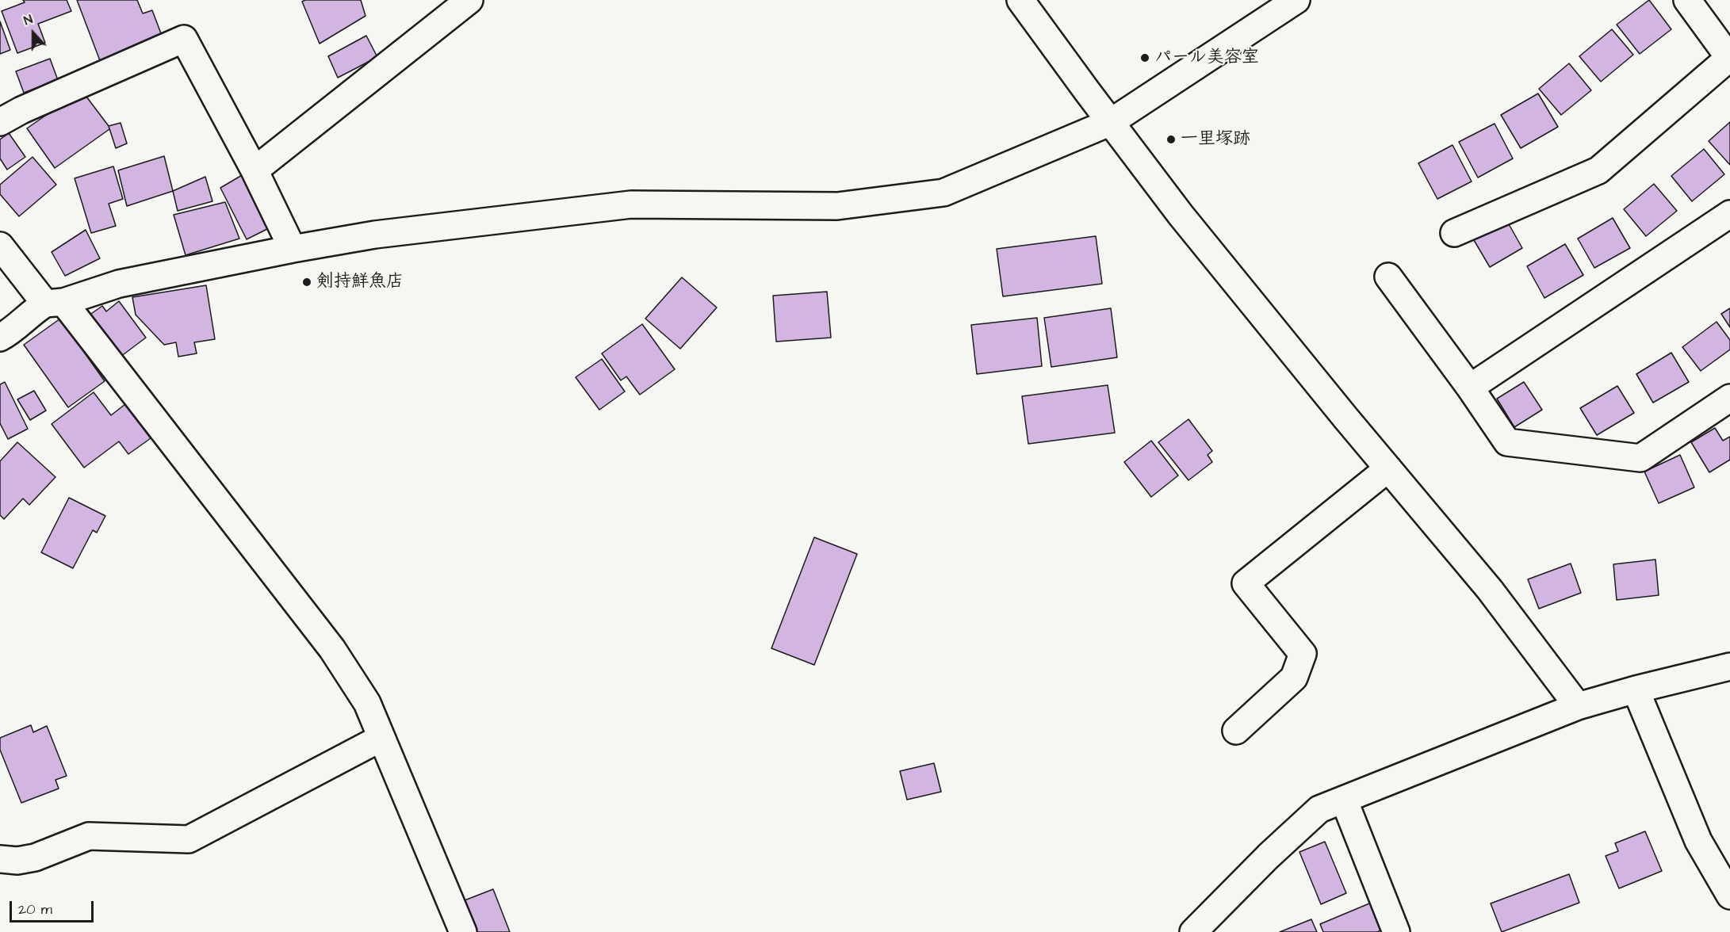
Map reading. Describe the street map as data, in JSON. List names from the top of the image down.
{
  "places": ["パール美容室", "一里塚跡", "剣持鮮魚店"],
  "scale_bar": "20 m",
  "north": "top"
}
